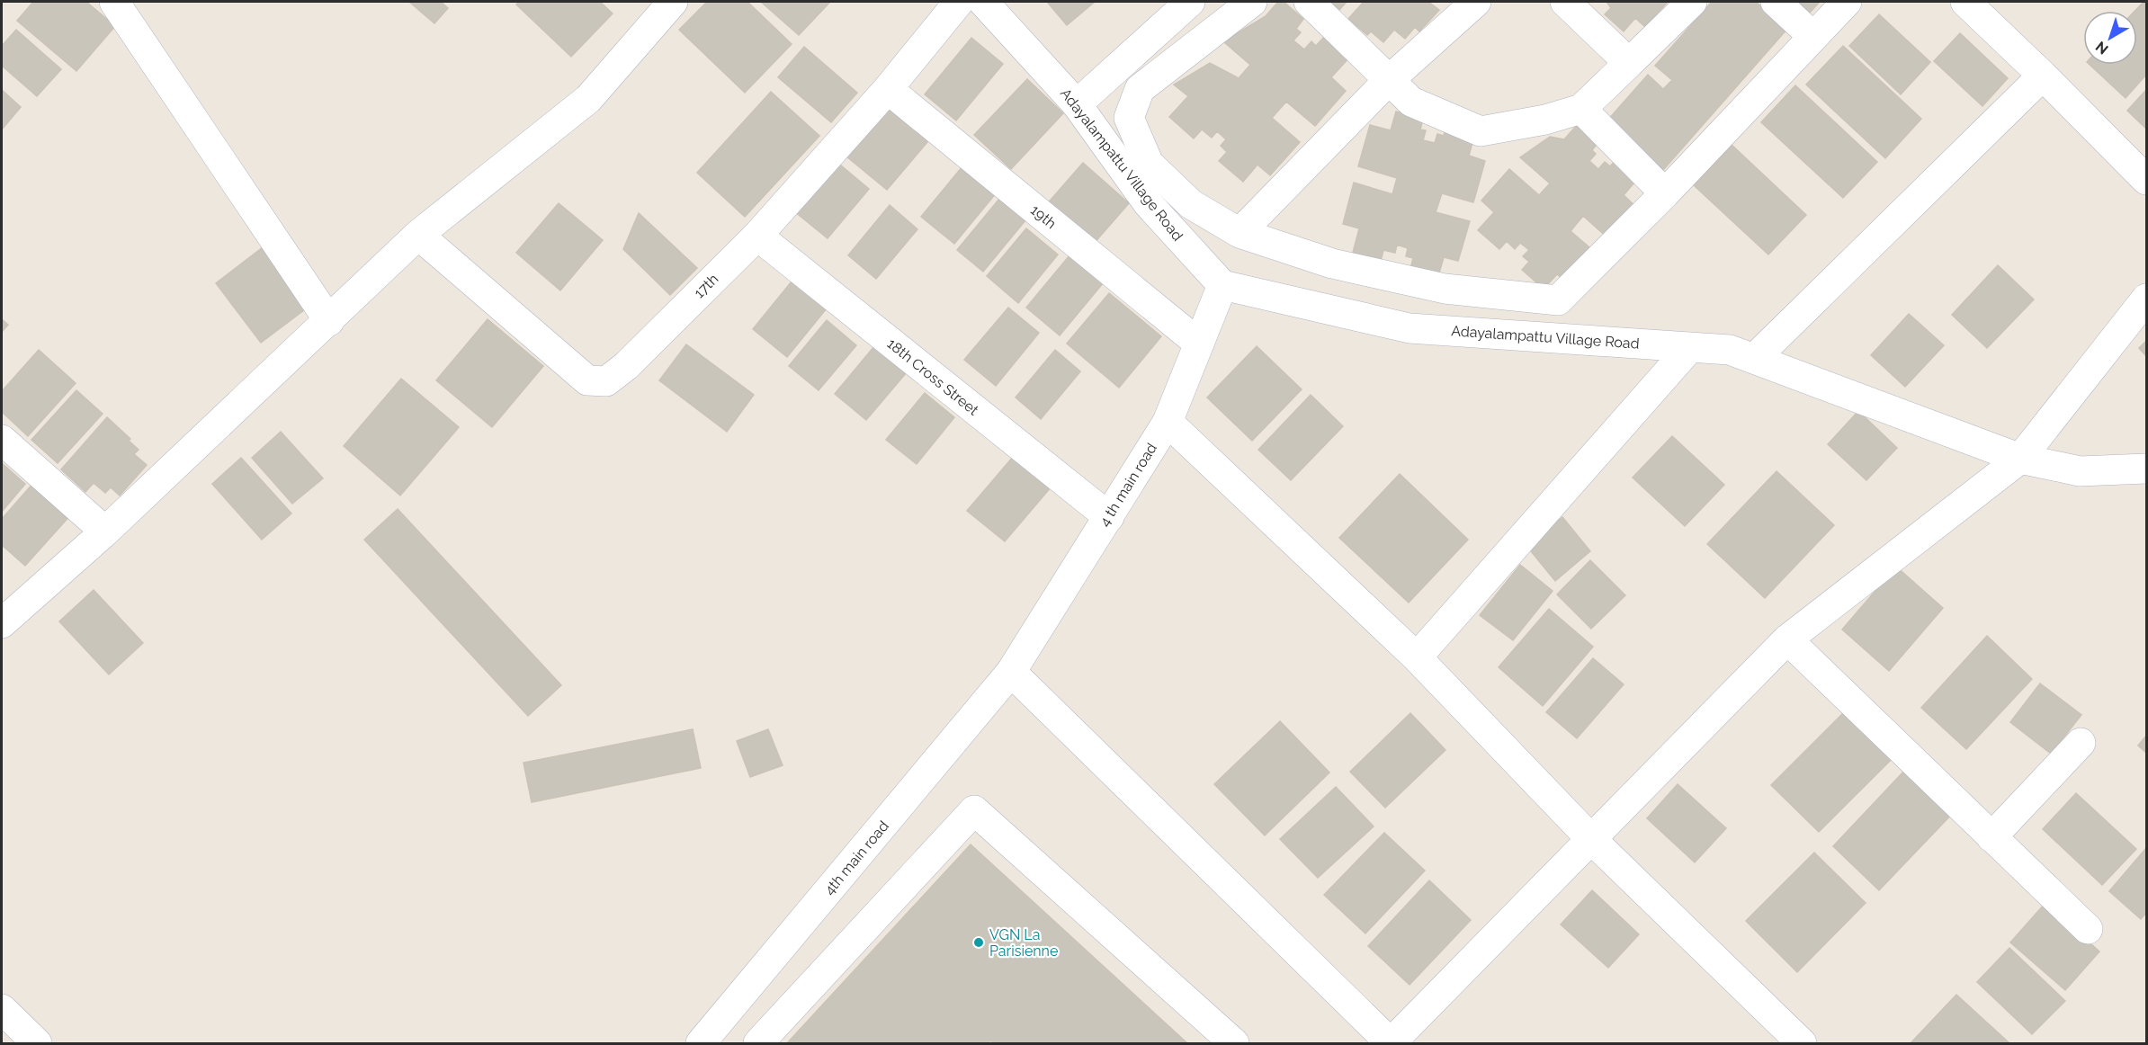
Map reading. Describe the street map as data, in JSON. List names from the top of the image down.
{
  "streets": {
    "street": [
      "Adayalampattu Village Road",
      "19th",
      "17th",
      "18th Cross Street",
      "4 th main road",
      "4th main road"
    ]
  },
  "crossings": [
    ["Adayalampattu Village Road", "4 th main road"],
    ["19th", "17th"],
    ["19th", "4 th main road"],
    ["17th", "18th Cross Street"],
    ["18th Cross Street", "4 th main road"],
    ["4 th main road", "4th main road"]
  ],
  "places": ["VGN La Parisienne"],
  "north": "bottom left"
}
